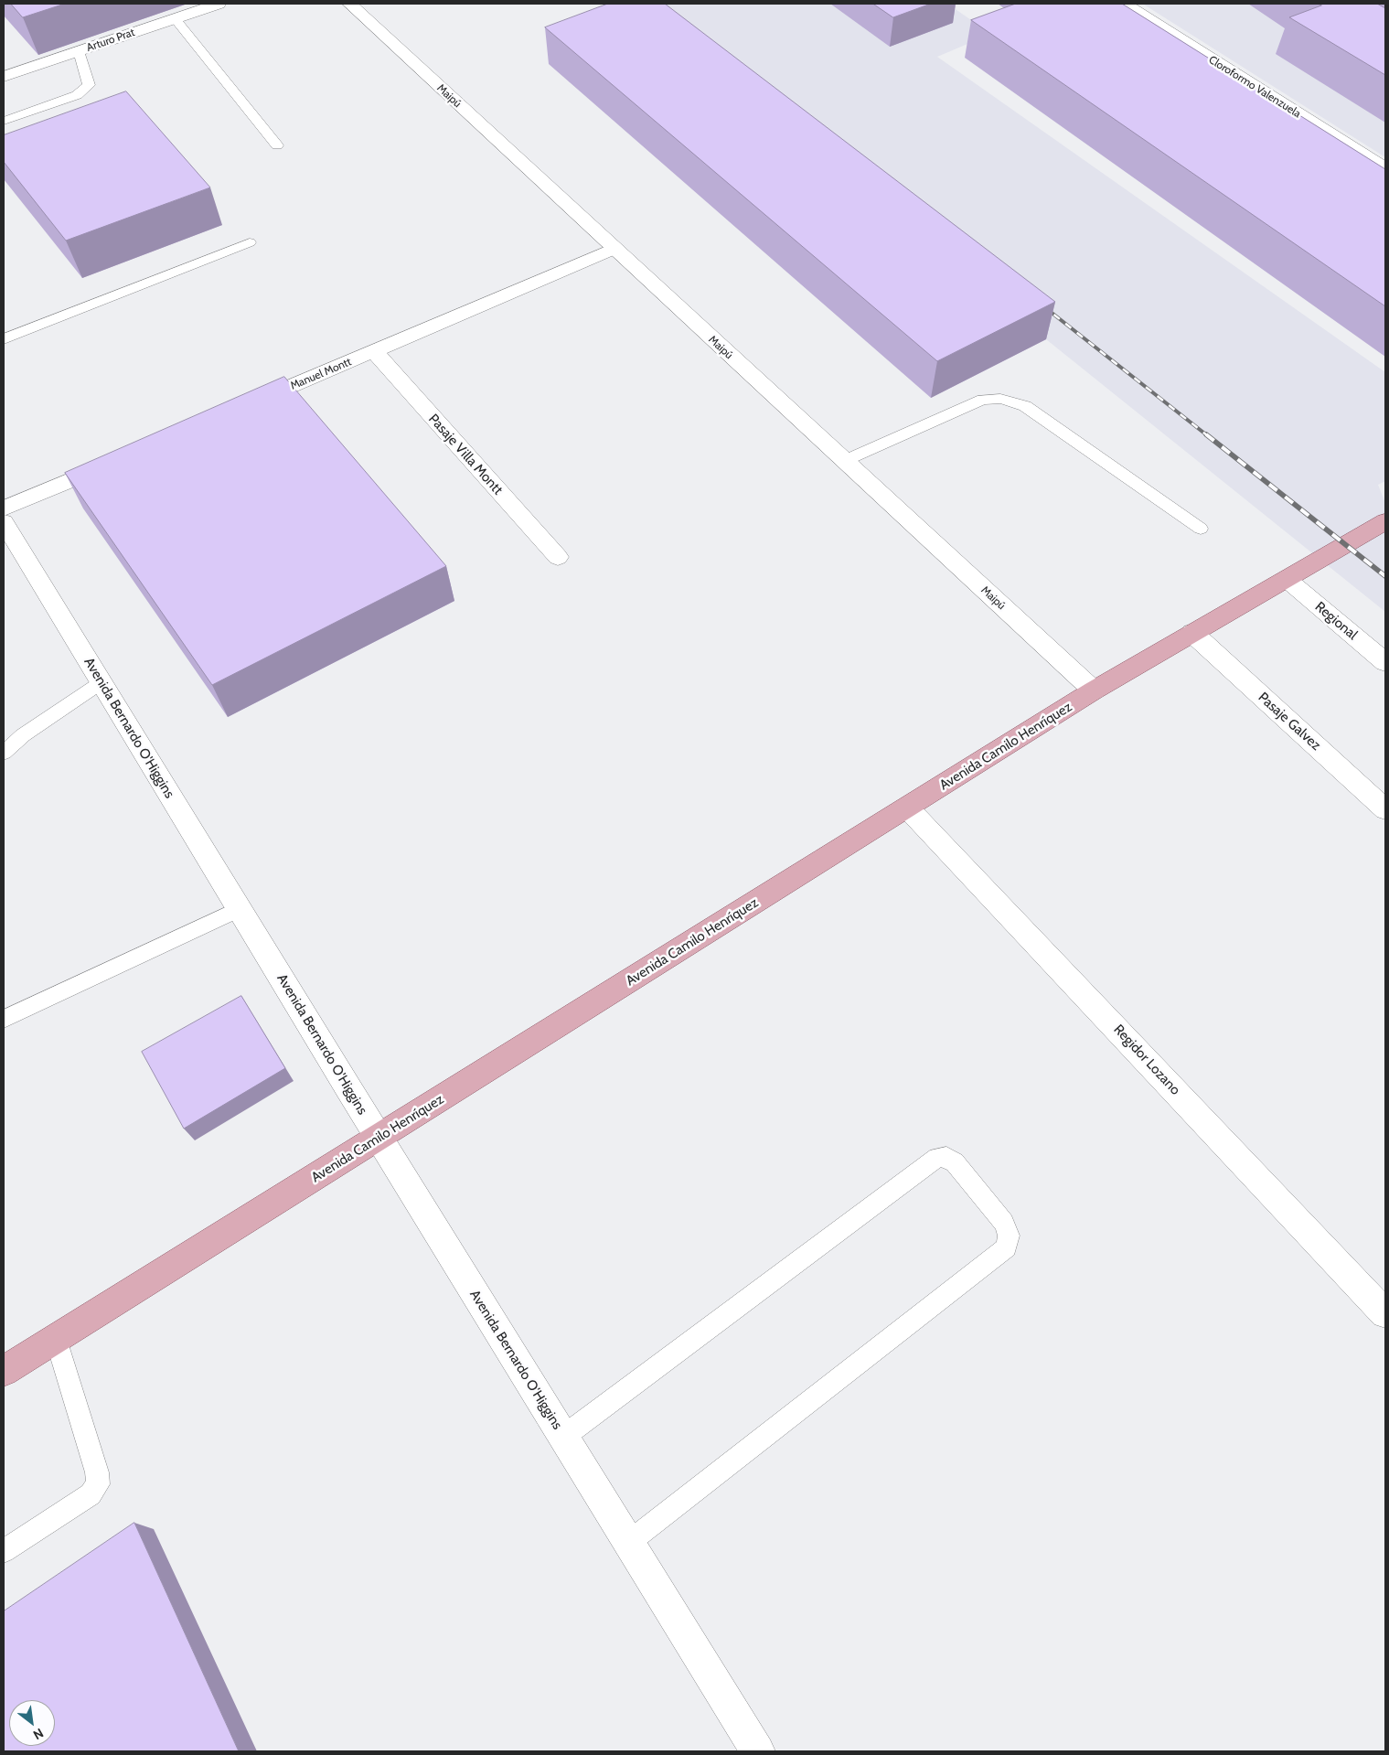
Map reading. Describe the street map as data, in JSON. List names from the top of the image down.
{
  "streets": {
    "main road": ["Avenida Camilo Henríquez"],
    "street": [
      "Arturo Prat",
      "Cloroformo Valenzuela",
      "Maipú",
      "Manuel Montt",
      "Pasaje Villa Montt",
      "Regional",
      "Pasaje Galvez",
      "Avenida Bernardo O'Higgins",
      "Regidor Lozano"
    ]
  },
  "crossings": [
    ["Maipú", "Manuel Montt"],
    ["Maipú", "Avenida Camilo Henríquez"],
    ["Manuel Montt", "Pasaje Villa Montt"],
    ["Regional", "Avenida Camilo Henríquez"],
    ["Pasaje Galvez", "Avenida Camilo Henríquez"],
    ["Avenida Bernardo O'Higgins", "Avenida Camilo Henríquez"],
    ["Avenida Camilo Henríquez", "Regidor Lozano"]
  ],
  "north": "bottom right"
}
